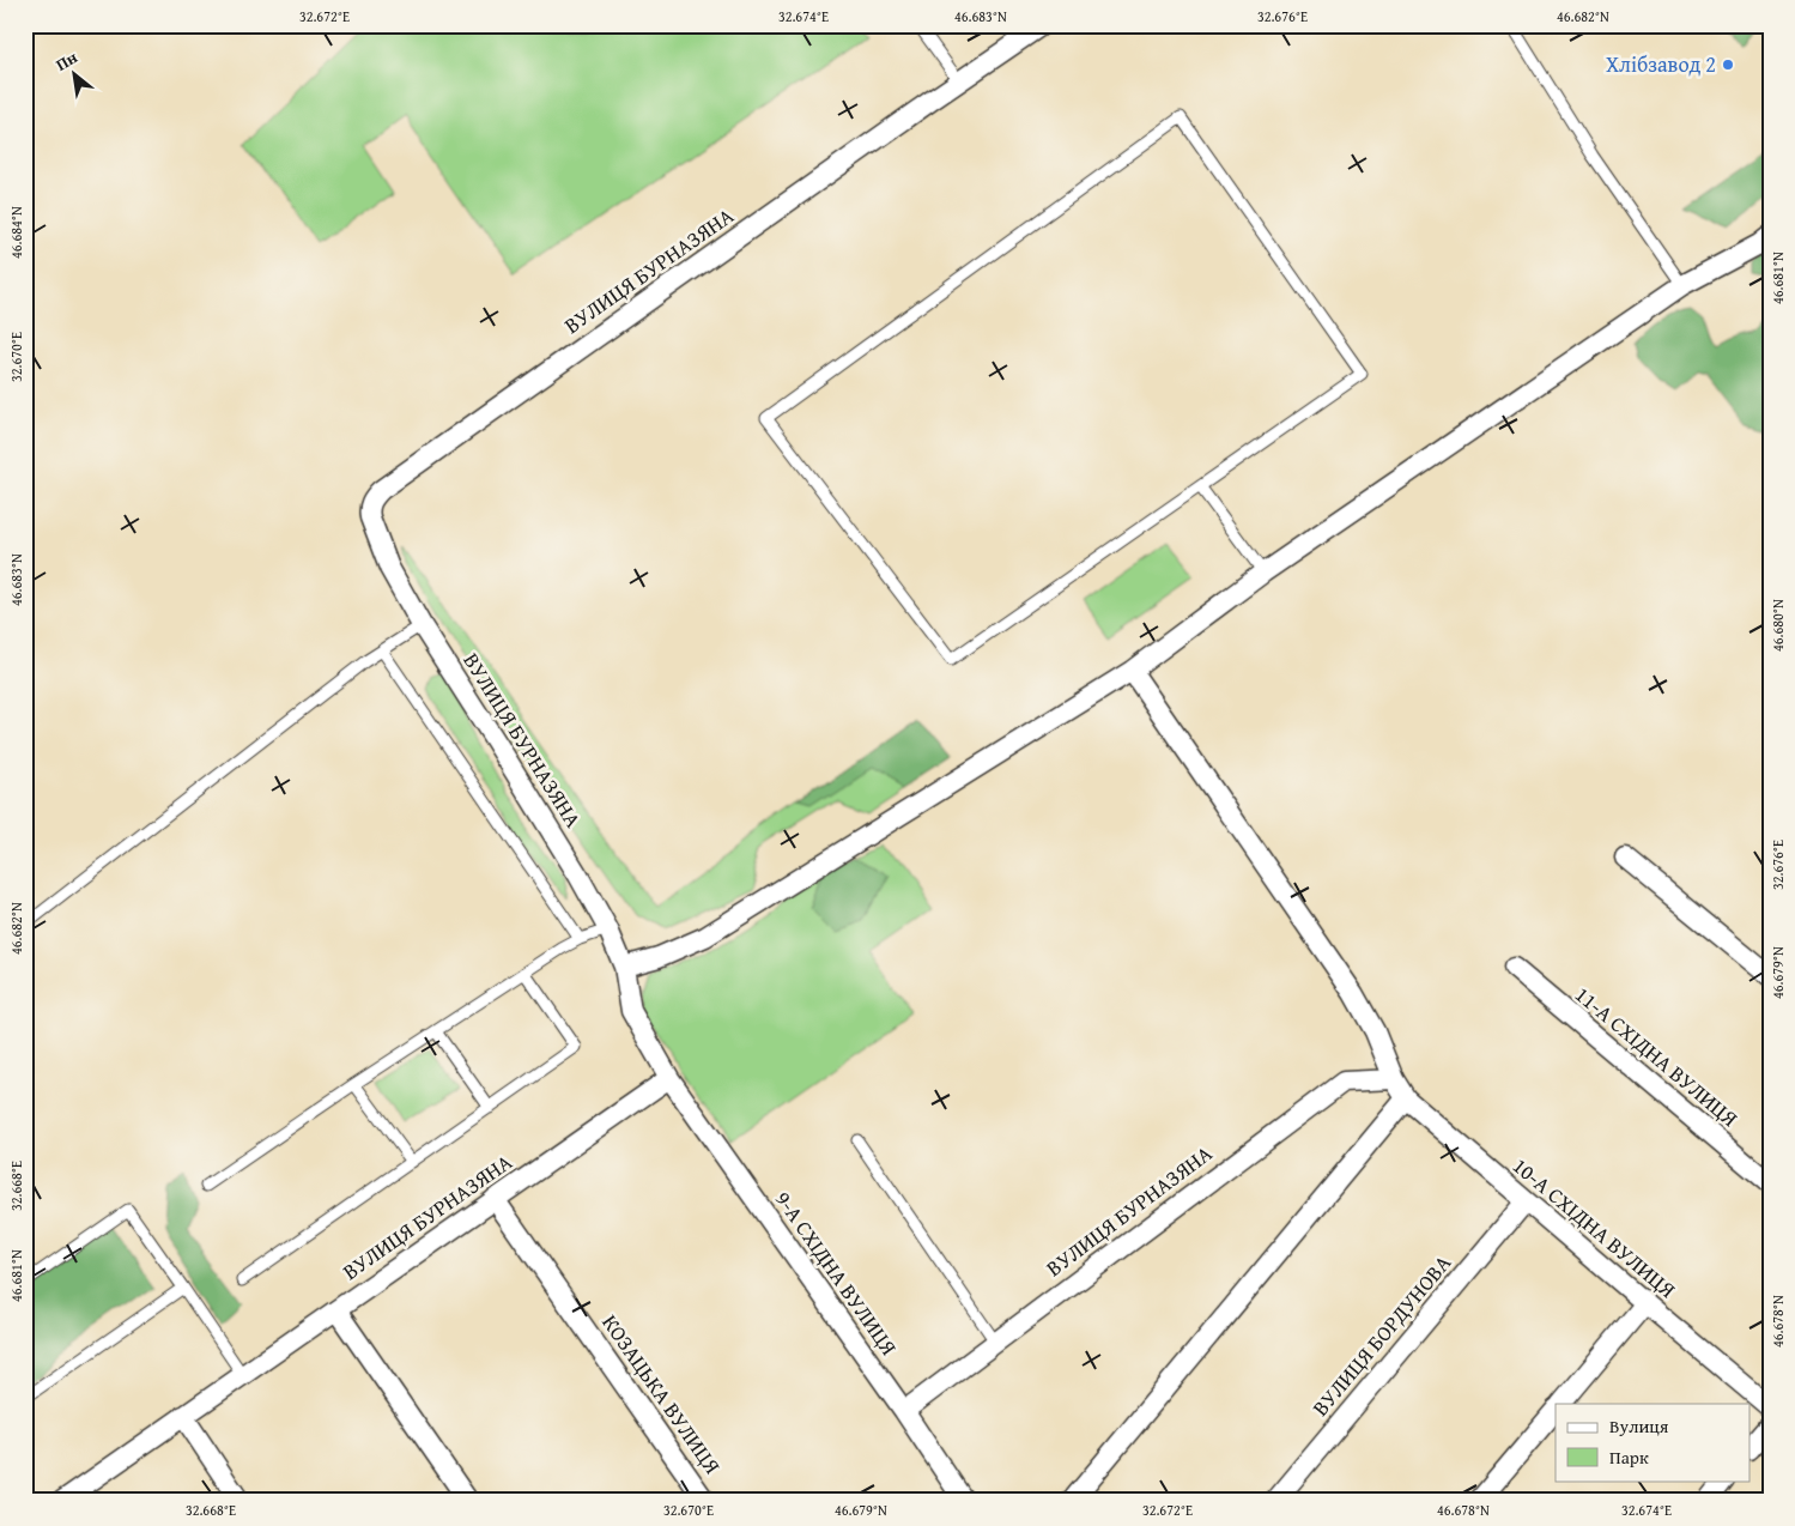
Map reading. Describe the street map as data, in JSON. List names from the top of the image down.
{
  "streets": {
    "street": [
      "ВУЛИЦЯ БУРНАЗЯНА",
      "11-А СХІДНА ВУЛИЦЯ",
      "10-А СХІДНА ВУЛИЦЯ",
      "9-А СХІДНА ВУЛИЦЯ",
      "ВУЛИЦЯ БОРДУНОВА",
      "КОЗАЦЬКА ВУЛИЦЯ"
    ]
  },
  "crossings": [
    ["ВУЛИЦЯ БУРНАЗЯНА", "10-А СХІДНА ВУЛИЦЯ"],
    ["ВУЛИЦЯ БУРНАЗЯНА", "9-А СХІДНА ВУЛИЦЯ"],
    ["ВУЛИЦЯ БУРНАЗЯНА", "КОЗАЦЬКА ВУЛИЦЯ"],
    ["10-А СХІДНА ВУЛИЦЯ", "ВУЛИЦЯ БОРДУНОВА"]
  ],
  "places": ["Хлібзавод 2"],
  "legend": ["Вулиця", "Парк"],
  "north": "top left",
  "coordinates": [
    "32.672°E",
    "32.674°E",
    "46.683°N",
    "32.676°E",
    "46.682°N",
    "46.684°N",
    "46.681°N",
    "32.670°E",
    "46.680°N",
    "46.679°N",
    "32.668°E",
    "46.678°N"
  ]
}
